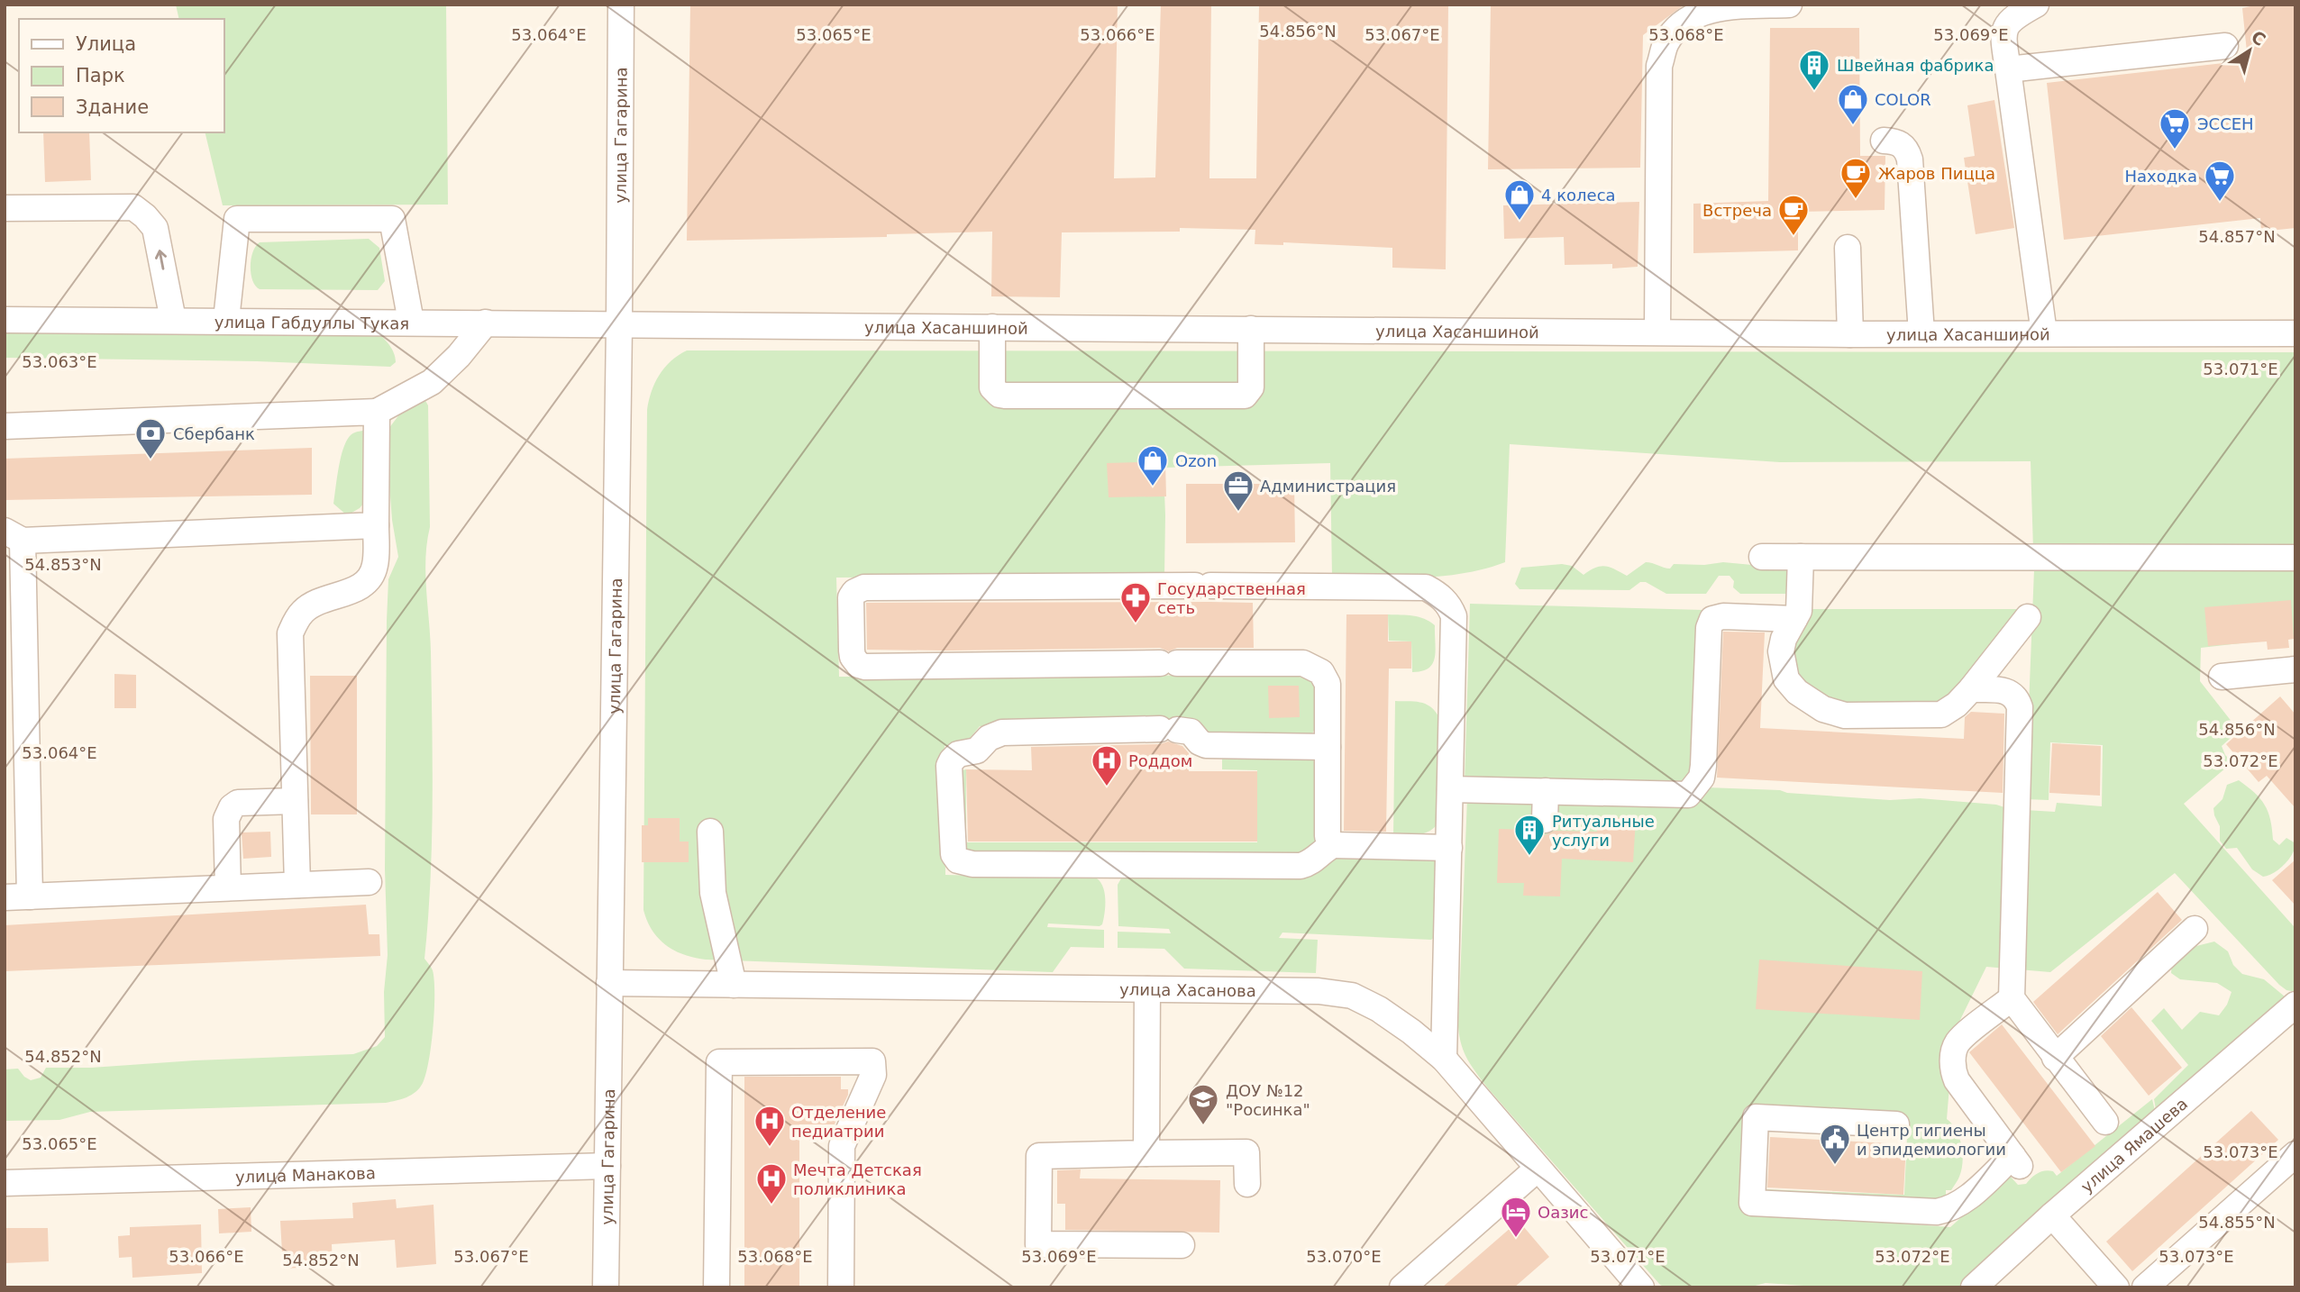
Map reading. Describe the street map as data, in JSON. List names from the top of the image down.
{
  "streets": {
    "street": [
      "улица Гагарина",
      "улица Габдуллы Тукая",
      "улица Хасаншиной",
      "улица Хасанова",
      "улица Ямашева",
      "улица Манакова"
    ]
  },
  "crossings": [
    ["улица Гагарина", "улица Габдуллы Тукая"],
    ["улица Гагарина", "улица Хасаншиной"],
    ["улица Гагарина", "улица Хасанова"],
    ["улица Гагарина", "улица Манакова"],
    ["улица Габдуллы Тукая", "улица Хасаншиной"]
  ],
  "places": {
    "building": ["Швейная фабрика", "Ритуальные услуги"],
    "shop": ["COLOR", "4 колеса", "Ozon"],
    "supermarket": ["ЭССЕН", "Находка"],
    "cafe": ["Жаров Пицца", "Встреча"],
    "bank": ["Сбербанк"],
    "office": ["Администрация"],
    "pharmacy": ["Государственная сеть"],
    "hospital": ["Роддом", "Отделение педиатрии", "Мечта Детская поликлиника"],
    "school or university": ["ДОУ №12 \"Росинка\""],
    "public building": ["Центр гигиены и эпидемиологии"],
    "hotel": ["Оазис"]
  },
  "legend": ["Улица", "Парк", "Здание"],
  "north": "top right",
  "coordinates": [
    "54.856°N",
    "53.064°E",
    "53.065°E",
    "53.066°E",
    "53.067°E",
    "53.068°E",
    "53.069°E",
    "54.857°N",
    "53.063°E",
    "53.071°E",
    "54.853°N",
    "53.072°E",
    "54.852°N",
    "53.073°E",
    "54.855°N",
    "53.070°E"
  ]
}
